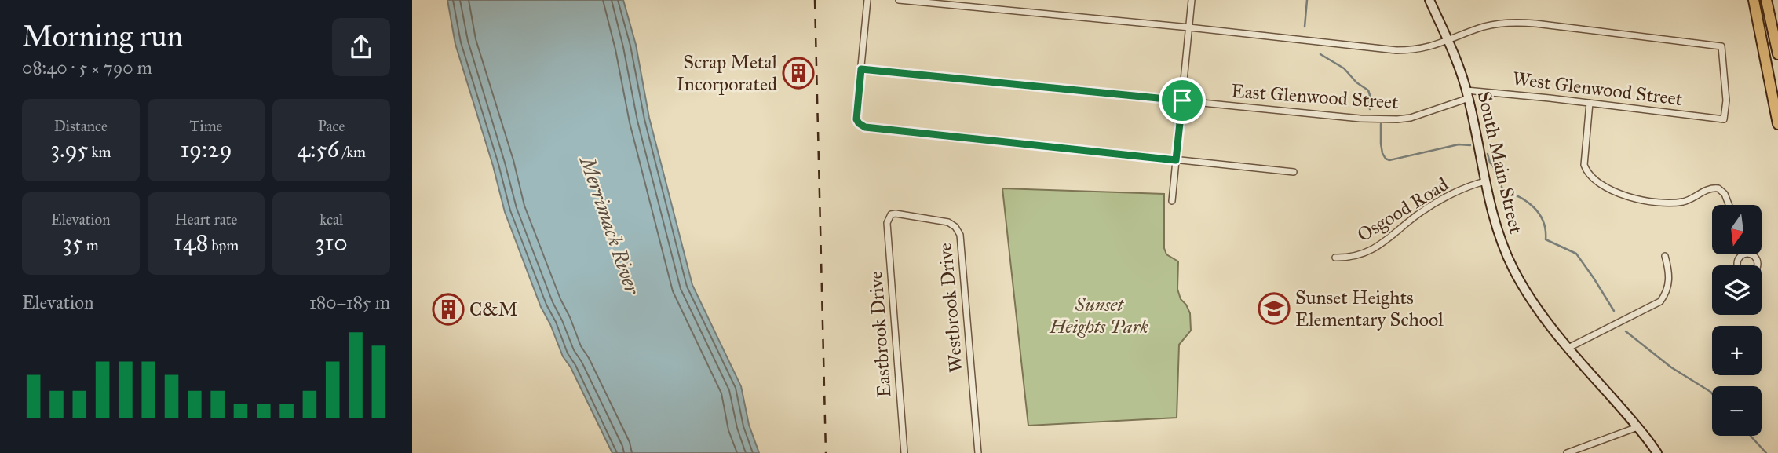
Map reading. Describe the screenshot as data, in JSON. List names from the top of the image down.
{
  "streets": {
    "street": [
      "West Glenwood Street",
      "East Glenwood Street",
      "South Main Street",
      "Osgood Road",
      "Westbrook Drive",
      "Eastbrook Drive"
    ]
  },
  "crossings": [
    ["West Glenwood Street", "East Glenwood Street"],
    ["West Glenwood Street", "South Main Street"],
    ["East Glenwood Street", "South Main Street"],
    ["South Main Street", "Osgood Road"],
    ["Westbrook Drive", "Eastbrook Drive"]
  ],
  "water": ["Merrimack River"],
  "parks": ["Sunset Heights Park"],
  "places": {
    "building": ["Scrap Metal Incorporated", "C&M"],
    "school or university": ["Sunset Heights Elementary School"]
  },
  "north": "bottom",
  "page": {
    "heading": ["Morning run", "08:40 · 5 × 790 m"],
    "stats": [
      ["Distance", "3.95 km"],
      ["Time", "19:29"],
      ["Pace", "4:56 /km"],
      ["Elevation", "35 m"],
      ["Heart rate", "148 bpm"],
      ["kcal", "310"]
    ],
    "map_buttons": ["+", "−"],
    "chart": ["Elevation", "180–185 m"]
  }
}
